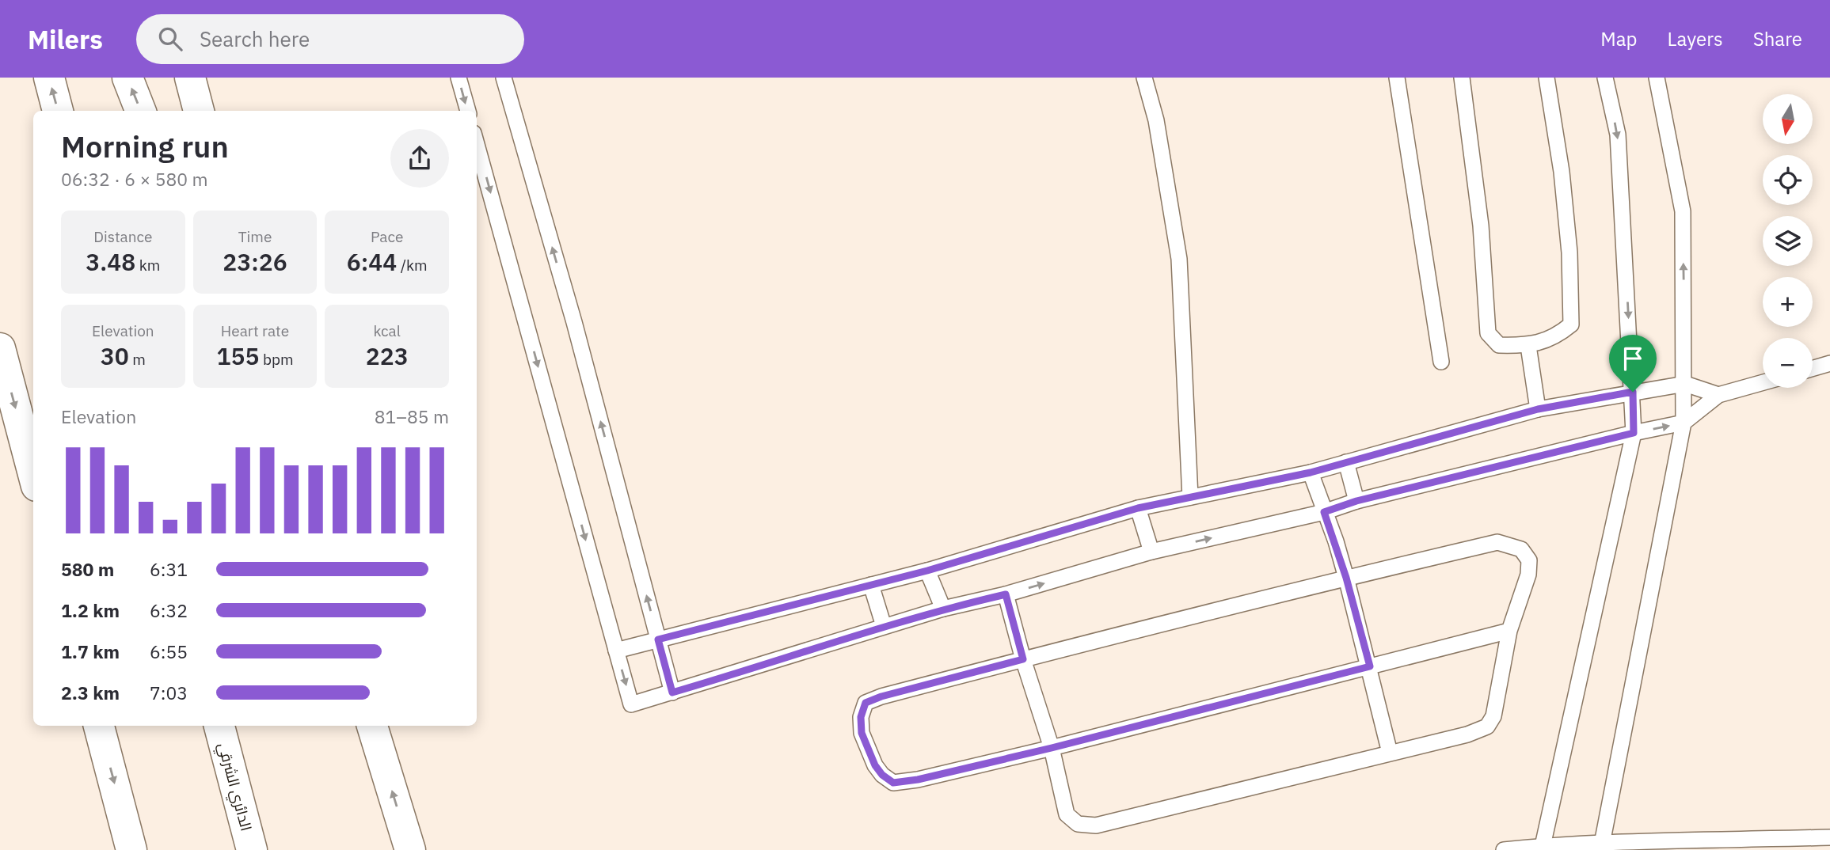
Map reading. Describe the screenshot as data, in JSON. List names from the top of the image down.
{
  "streets": {
    "main road": ["الدائري الشرقي"]
  },
  "north": "bottom",
  "page": {
    "header": "Milers",
    "search": "Search here",
    "nav": ["Map", "Layers", "Share"],
    "map_buttons": ["+", "−"],
    "heading": ["Morning run", "06:32 · 6 × 580 m"],
    "stats": [
      ["Distance", "3.48 km"],
      ["Time", "23:26"],
      ["Pace", "6:44 /km"],
      ["Elevation", "30 m"],
      ["Heart rate", "155 bpm"],
      ["kcal", "223"]
    ],
    "chart": ["Elevation", "81–85 m"],
    "list": [
      {
        "name": "580 m",
        "note": "6:31"
      },
      {
        "name": "1.2 km",
        "note": "6:32"
      },
      {
        "name": "1.7 km",
        "note": "6:55"
      },
      {
        "name": "2.3 km",
        "note": "7:03"
      }
    ]
  }
}
